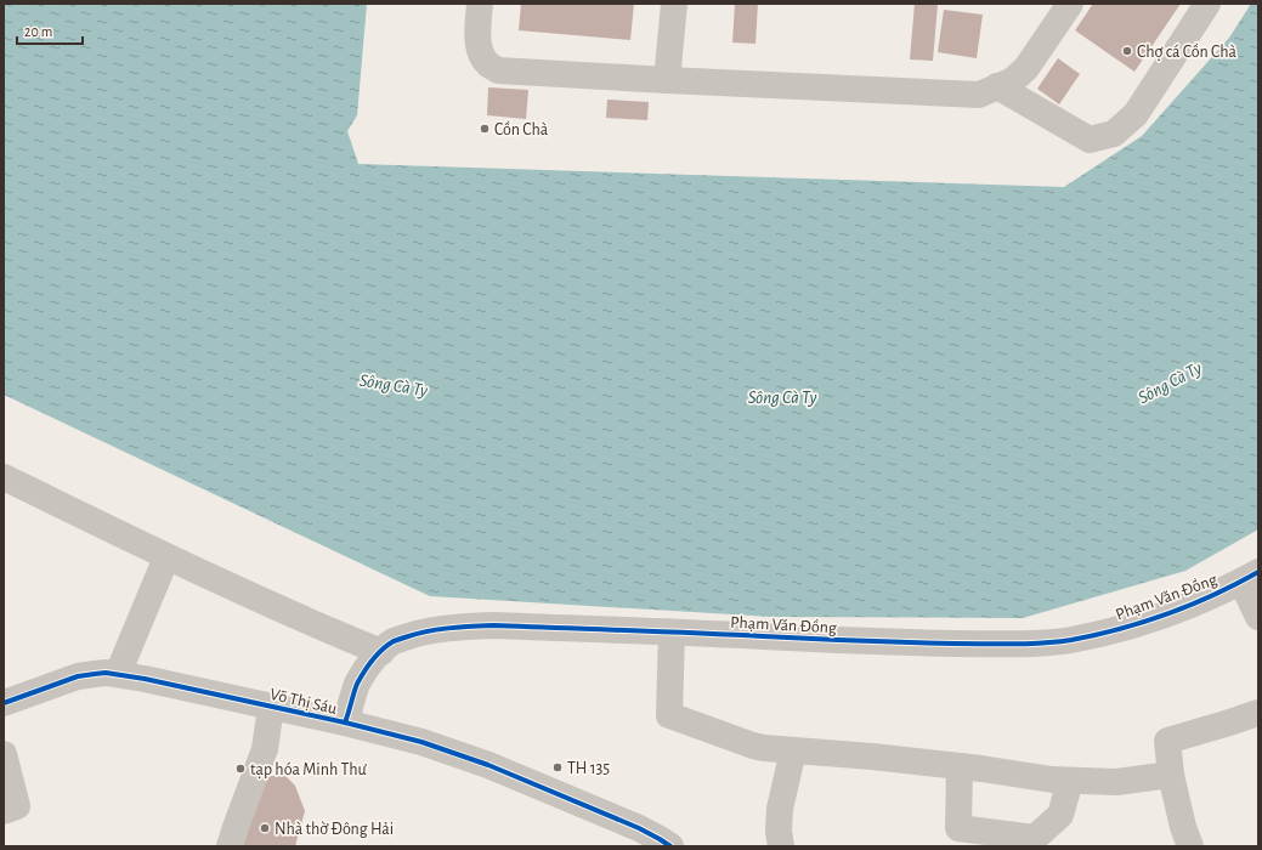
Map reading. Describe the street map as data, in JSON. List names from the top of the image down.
{
  "streets": {
    "street": ["Phạm Văn Đồng", "Võ Thị Sáu"]
  },
  "crossings": [
    ["Phạm Văn Đồng", "Võ Thị Sáu"]
  ],
  "water": ["Sông Cà Ty"],
  "places": [
    "Chợ cá Cồn Chà",
    "Cồn Chà",
    "TH 135",
    "tạp hóa Minh Thư",
    "Nhà thờ Đông Hải"
  ],
  "scale_bar": "20 m"
}
